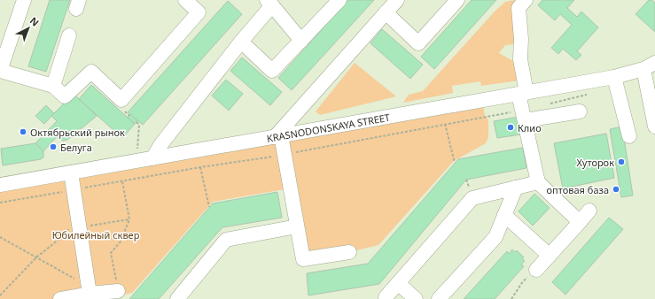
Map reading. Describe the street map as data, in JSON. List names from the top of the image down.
{
  "streets": {
    "street": ["KRASNODONSKAYA STREET"]
  },
  "parks": ["Юбилейный сквер"],
  "places": [
    "Клио",
    "Октябрьский рынок",
    "Белуга",
    "Хуторок",
    "оптовая база"
  ],
  "north": "top right"
}
